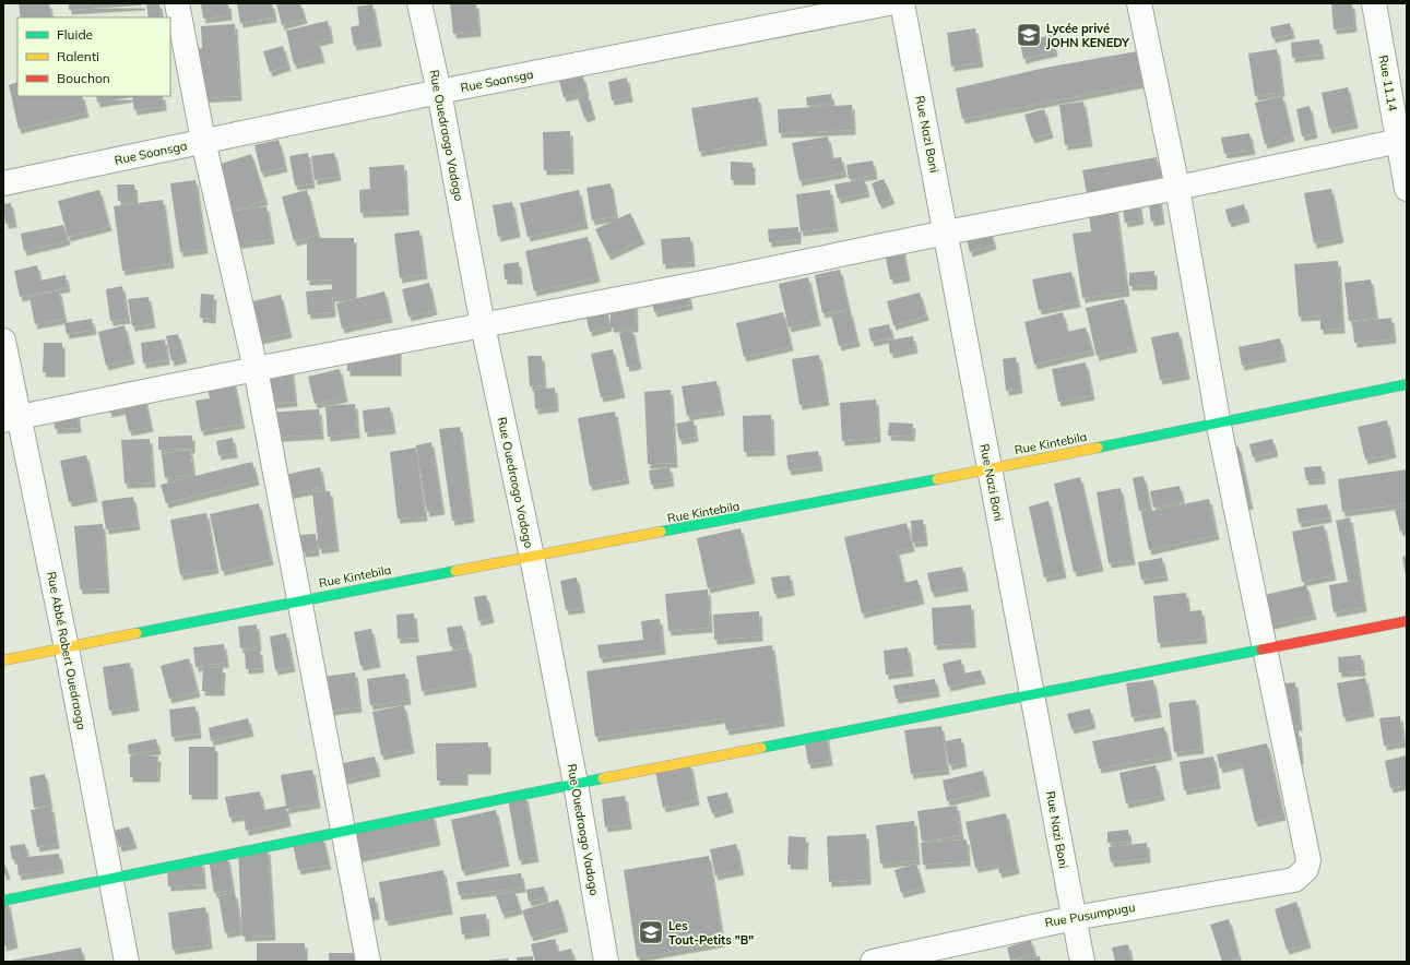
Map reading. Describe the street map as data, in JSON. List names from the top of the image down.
{
  "streets": {
    "street": [
      "Rue Soansga",
      "Rue 11.14",
      "Rue Nazi Boni",
      "Rue Ouedraogo Vadogo",
      "Rue Kintebila",
      "Rue Abbé Robert Ouedraogo",
      "Rue Pusumpugu"
    ]
  },
  "crossings": [
    ["Rue Soansga", "Rue Ouedraogo Vadogo"],
    ["Rue Nazi Boni", "Rue Kintebila"],
    ["Rue Nazi Boni", "Rue Pusumpugu"],
    ["Rue Ouedraogo Vadogo", "Rue Kintebila"],
    ["Rue Kintebila", "Rue Abbé Robert Ouedraogo"]
  ],
  "places": {
    "school or university": ["Lycée privé JOHN KENEDY", "Les Tout-Petits \"B\""]
  },
  "legend": ["Fluide", "Ralenti", "Bouchon"]
}
